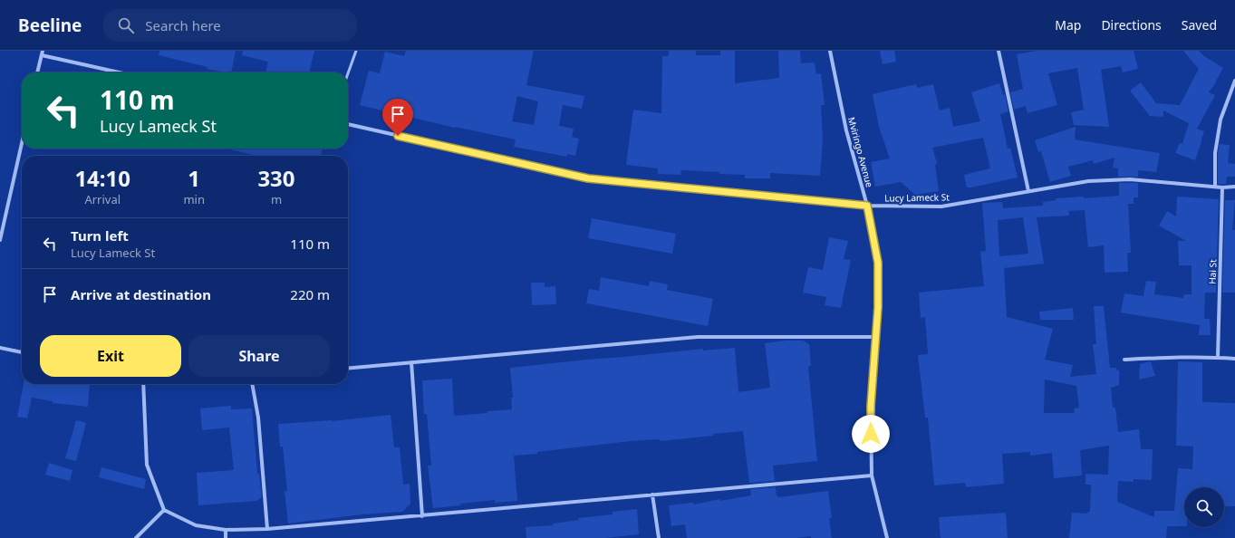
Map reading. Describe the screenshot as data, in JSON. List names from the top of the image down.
{
  "streets": {
    "street": ["Mviringo Avenue", "Lucy Lameck St", "Hai St"]
  },
  "crossings": [
    ["Mviringo Avenue", "Lucy Lameck St"],
    ["Lucy Lameck St", "Hai St"]
  ],
  "page": {
    "header": "Beeline",
    "search": "Search here",
    "nav": ["Map", "Directions", "Saved"],
    "turn": ["110 m", "Lucy Lameck St"],
    "eta": [
      "14:10",
      "Arrival",
      "1",
      "min",
      "330",
      "m"
    ],
    "list": [
      {
        "name": "Turn left",
        "note": "Lucy Lameck St",
        "value": "110 m"
      },
      {
        "name": "Arrive at destination",
        "value": "220 m"
      }
    ],
    "buttons": ["Exit", "Share"]
  }
}
